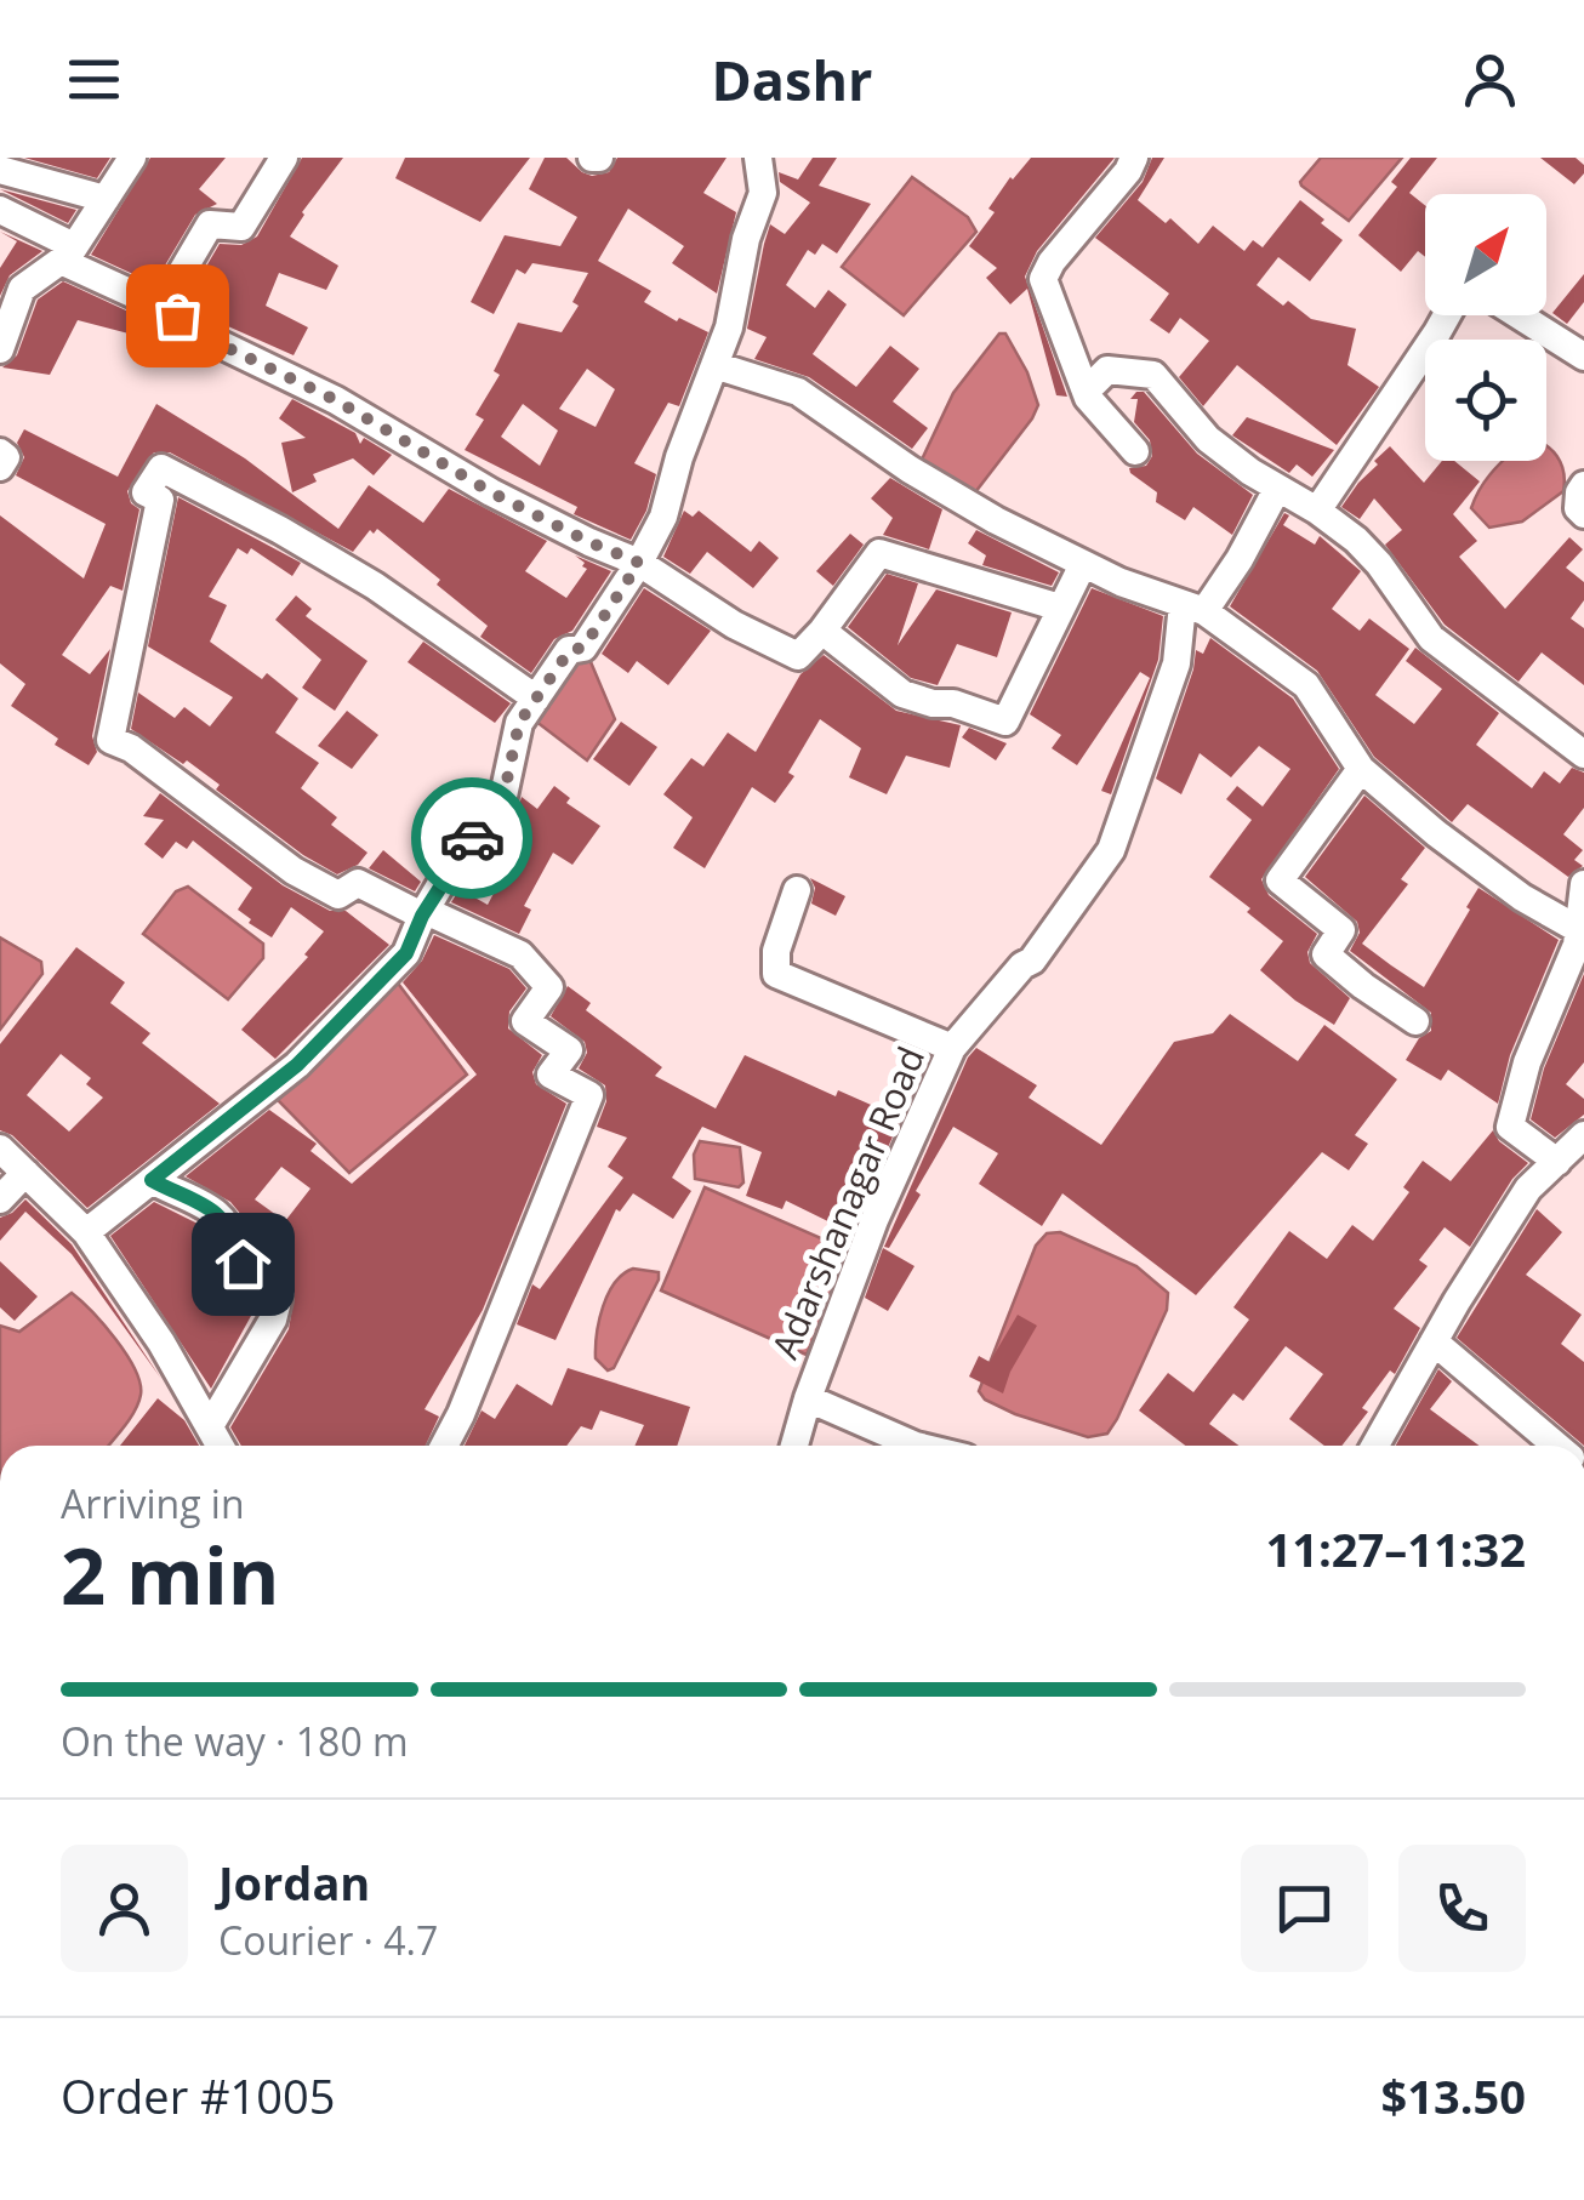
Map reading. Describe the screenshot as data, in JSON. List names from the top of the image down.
{
  "streets": {
    "street": ["Adarshanagar Road"]
  },
  "north": "top right",
  "page": {
    "header": "Dashr",
    "heading": ["2 min", "Arriving in", "11:27–11:32"],
    "panel": [
      "Jordan",
      "Courier · 4.7",
      "Order #1005",
      "$13.50"
    ],
    "bar": "On the way · 180 m"
  }
}
